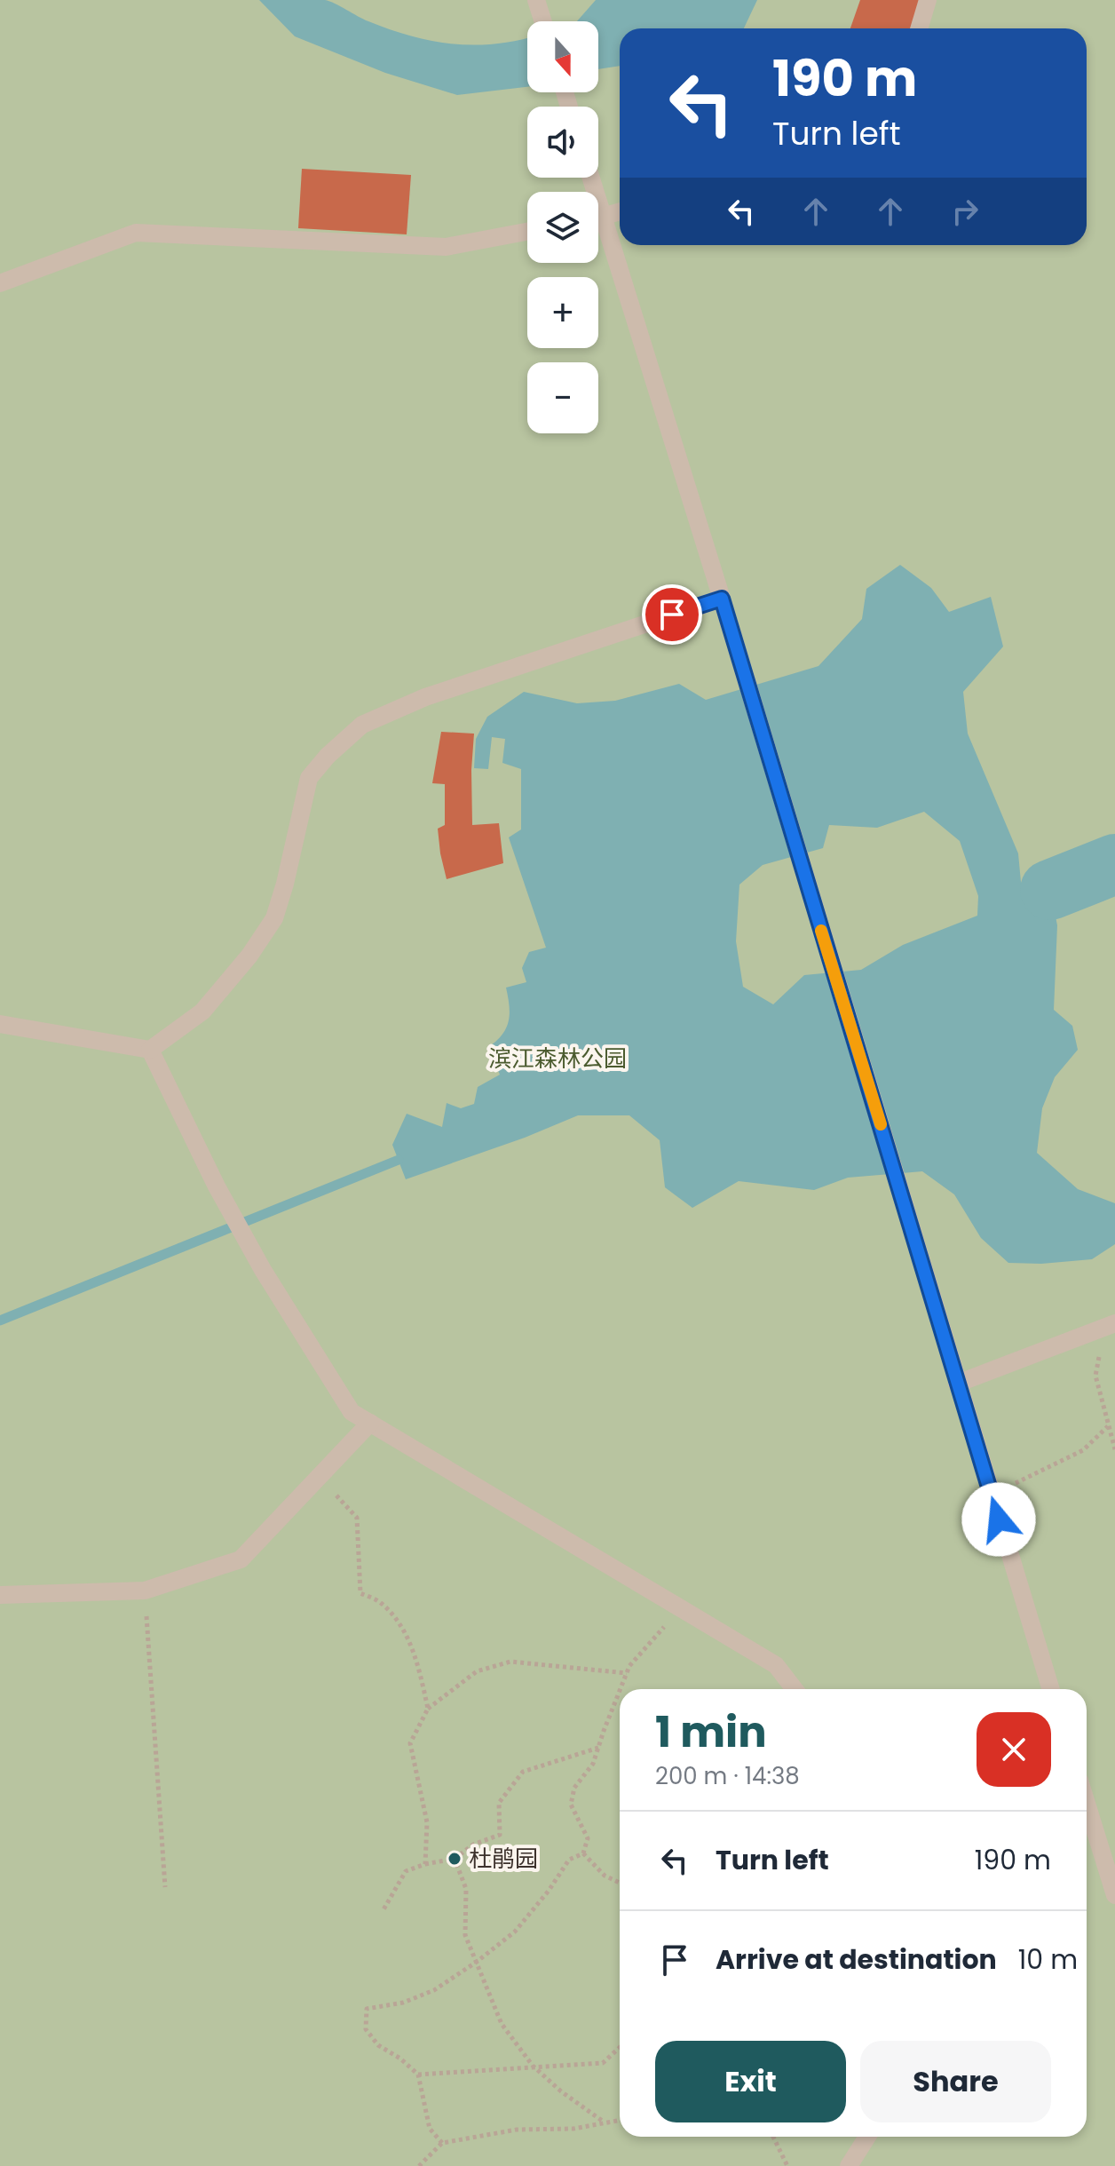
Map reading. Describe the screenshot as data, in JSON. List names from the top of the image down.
{
  "parks": ["滨江森林公园"],
  "places": ["杜鹃园"],
  "north": "bottom",
  "page": {
    "map_buttons": ["+", "−"],
    "turn": ["190 m", "Turn left"],
    "heading": ["1 min", "200 m · 14:38"],
    "list": [
      {
        "name": "Turn left",
        "value": "190 m"
      },
      {
        "name": "Arrive at destination",
        "value": "10 m"
      }
    ],
    "buttons": ["Exit", "Share"]
  }
}
